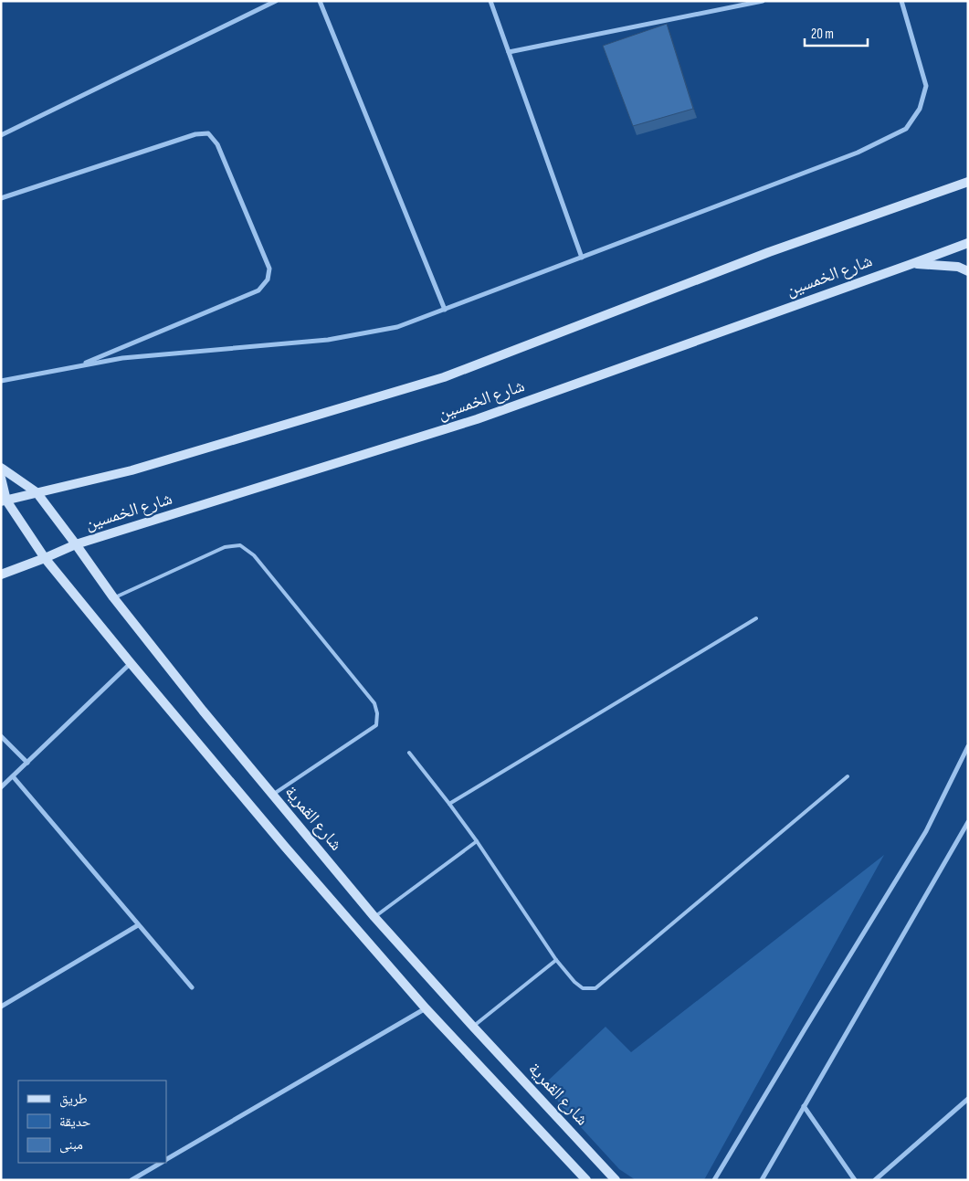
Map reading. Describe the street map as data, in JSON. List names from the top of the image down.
{
  "streets": {
    "street": ["شارع الخمسين", "شارع القمرية"]
  },
  "crossings": [
    ["شارع الخمسين", "شارع القمرية"]
  ],
  "legend": ["طريق", "حديقة", "مبنى"],
  "scale_bar": "20 m"
}
